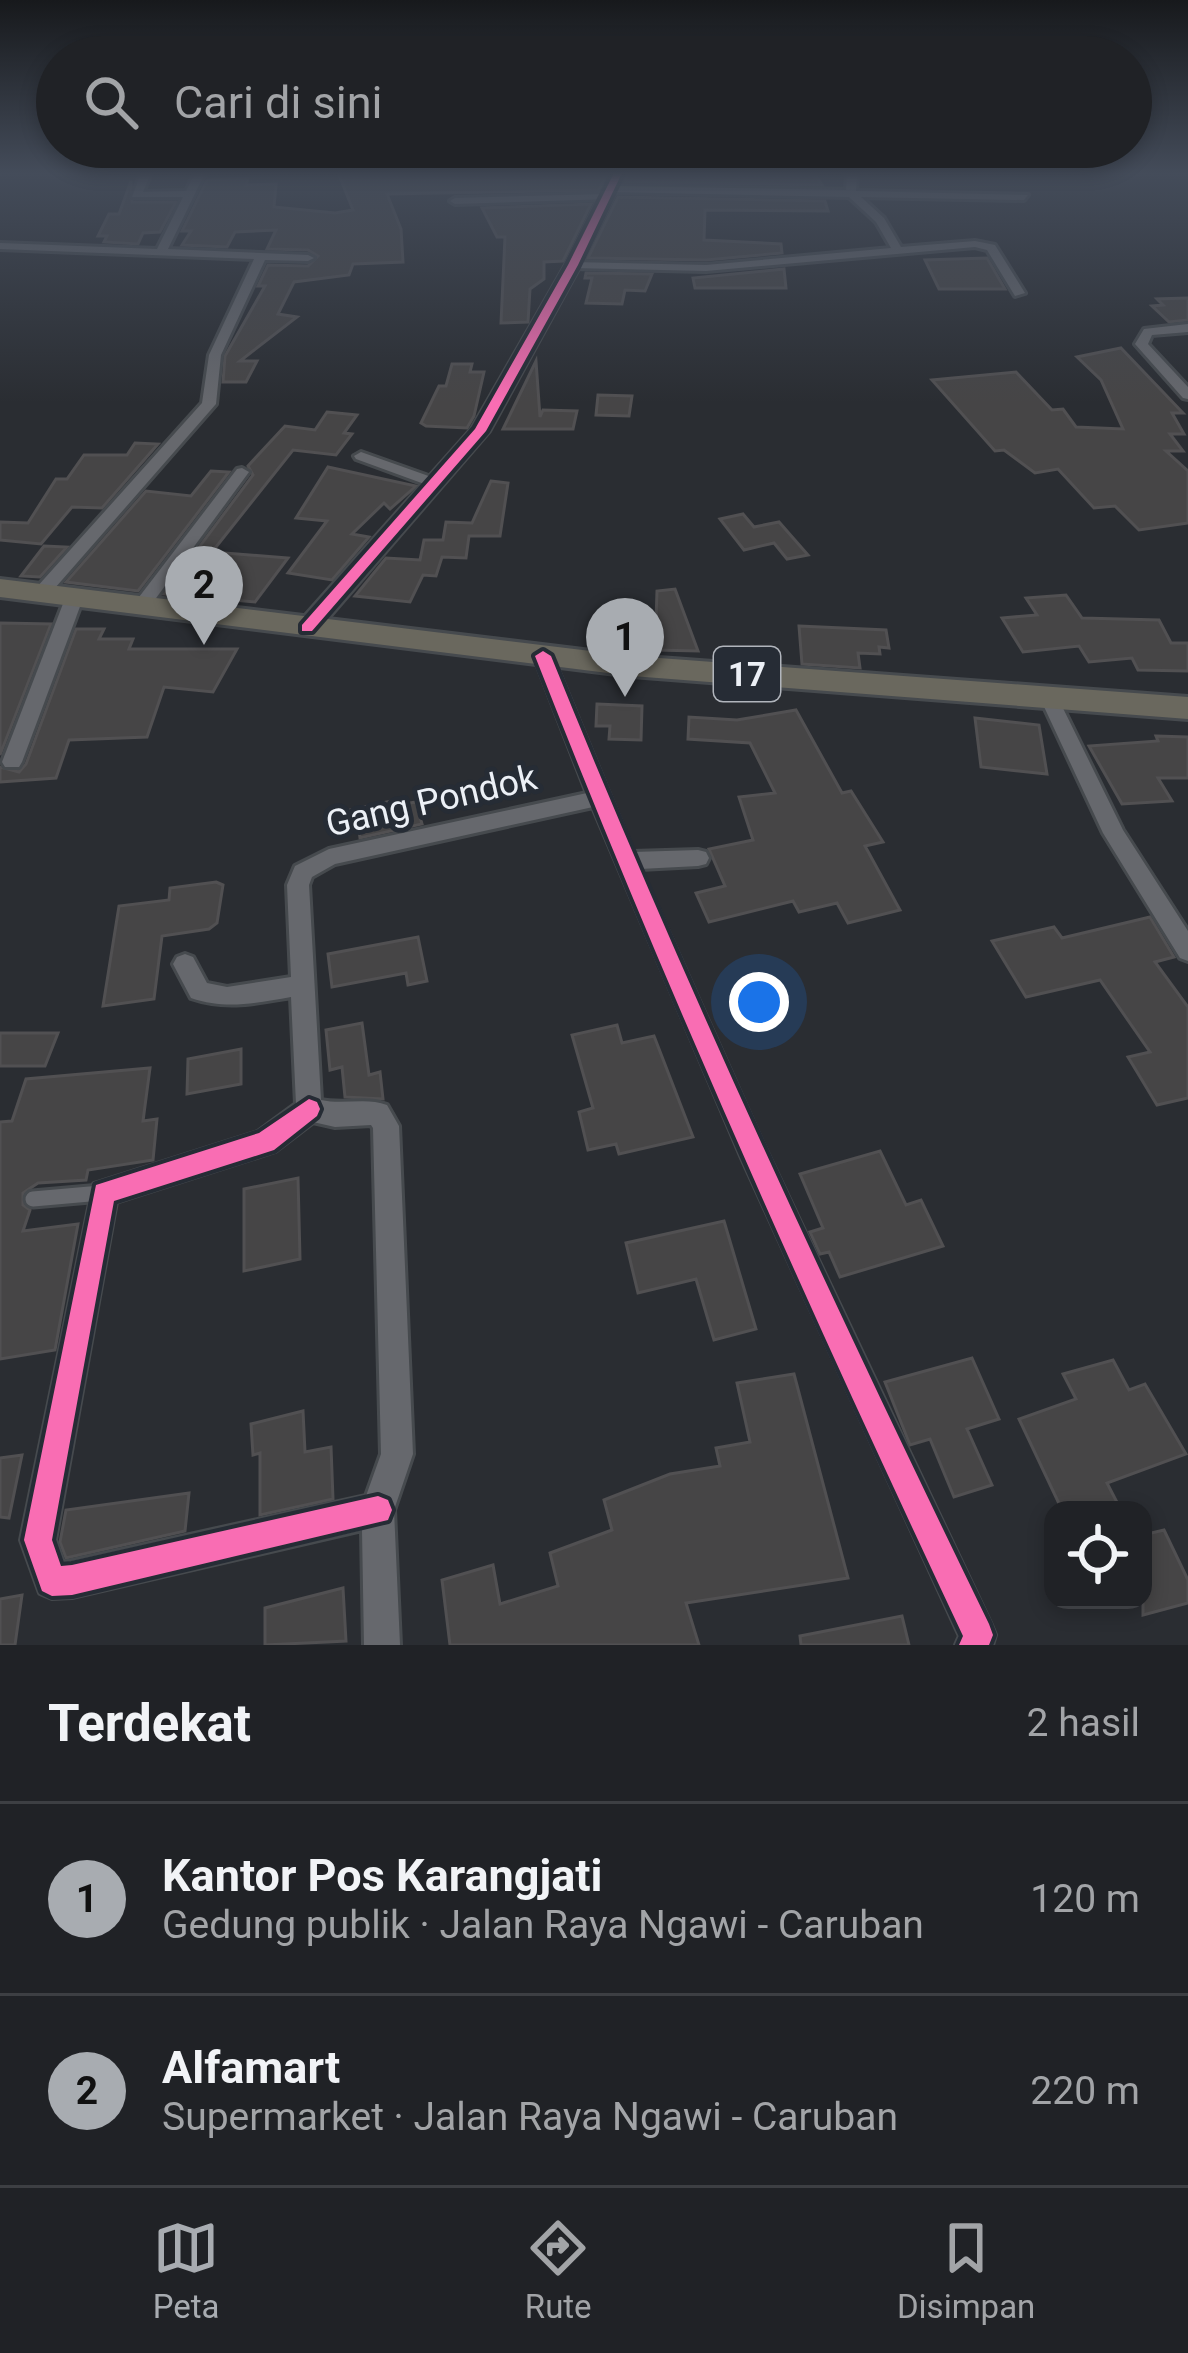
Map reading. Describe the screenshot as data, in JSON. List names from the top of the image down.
{
  "streets": {
    "highway": ["17"],
    "street": ["Gang Pondok"]
  },
  "page": {
    "search": "Cari di sini",
    "pins": ["2", "1"],
    "heading": ["Terdekat", "2 hasil"],
    "list": [
      {
        "mark": "1",
        "name": "Kantor Pos Karangjati",
        "note": "Gedung publik · Jalan Raya Ngawi - Caruban",
        "value": "120 m"
      },
      {
        "mark": "2",
        "name": "Alfamart",
        "note": "Supermarket · Jalan Raya Ngawi - Caruban",
        "value": "220 m"
      }
    ],
    "nav": ["Peta", "Rute", "Disimpan"]
  }
}
